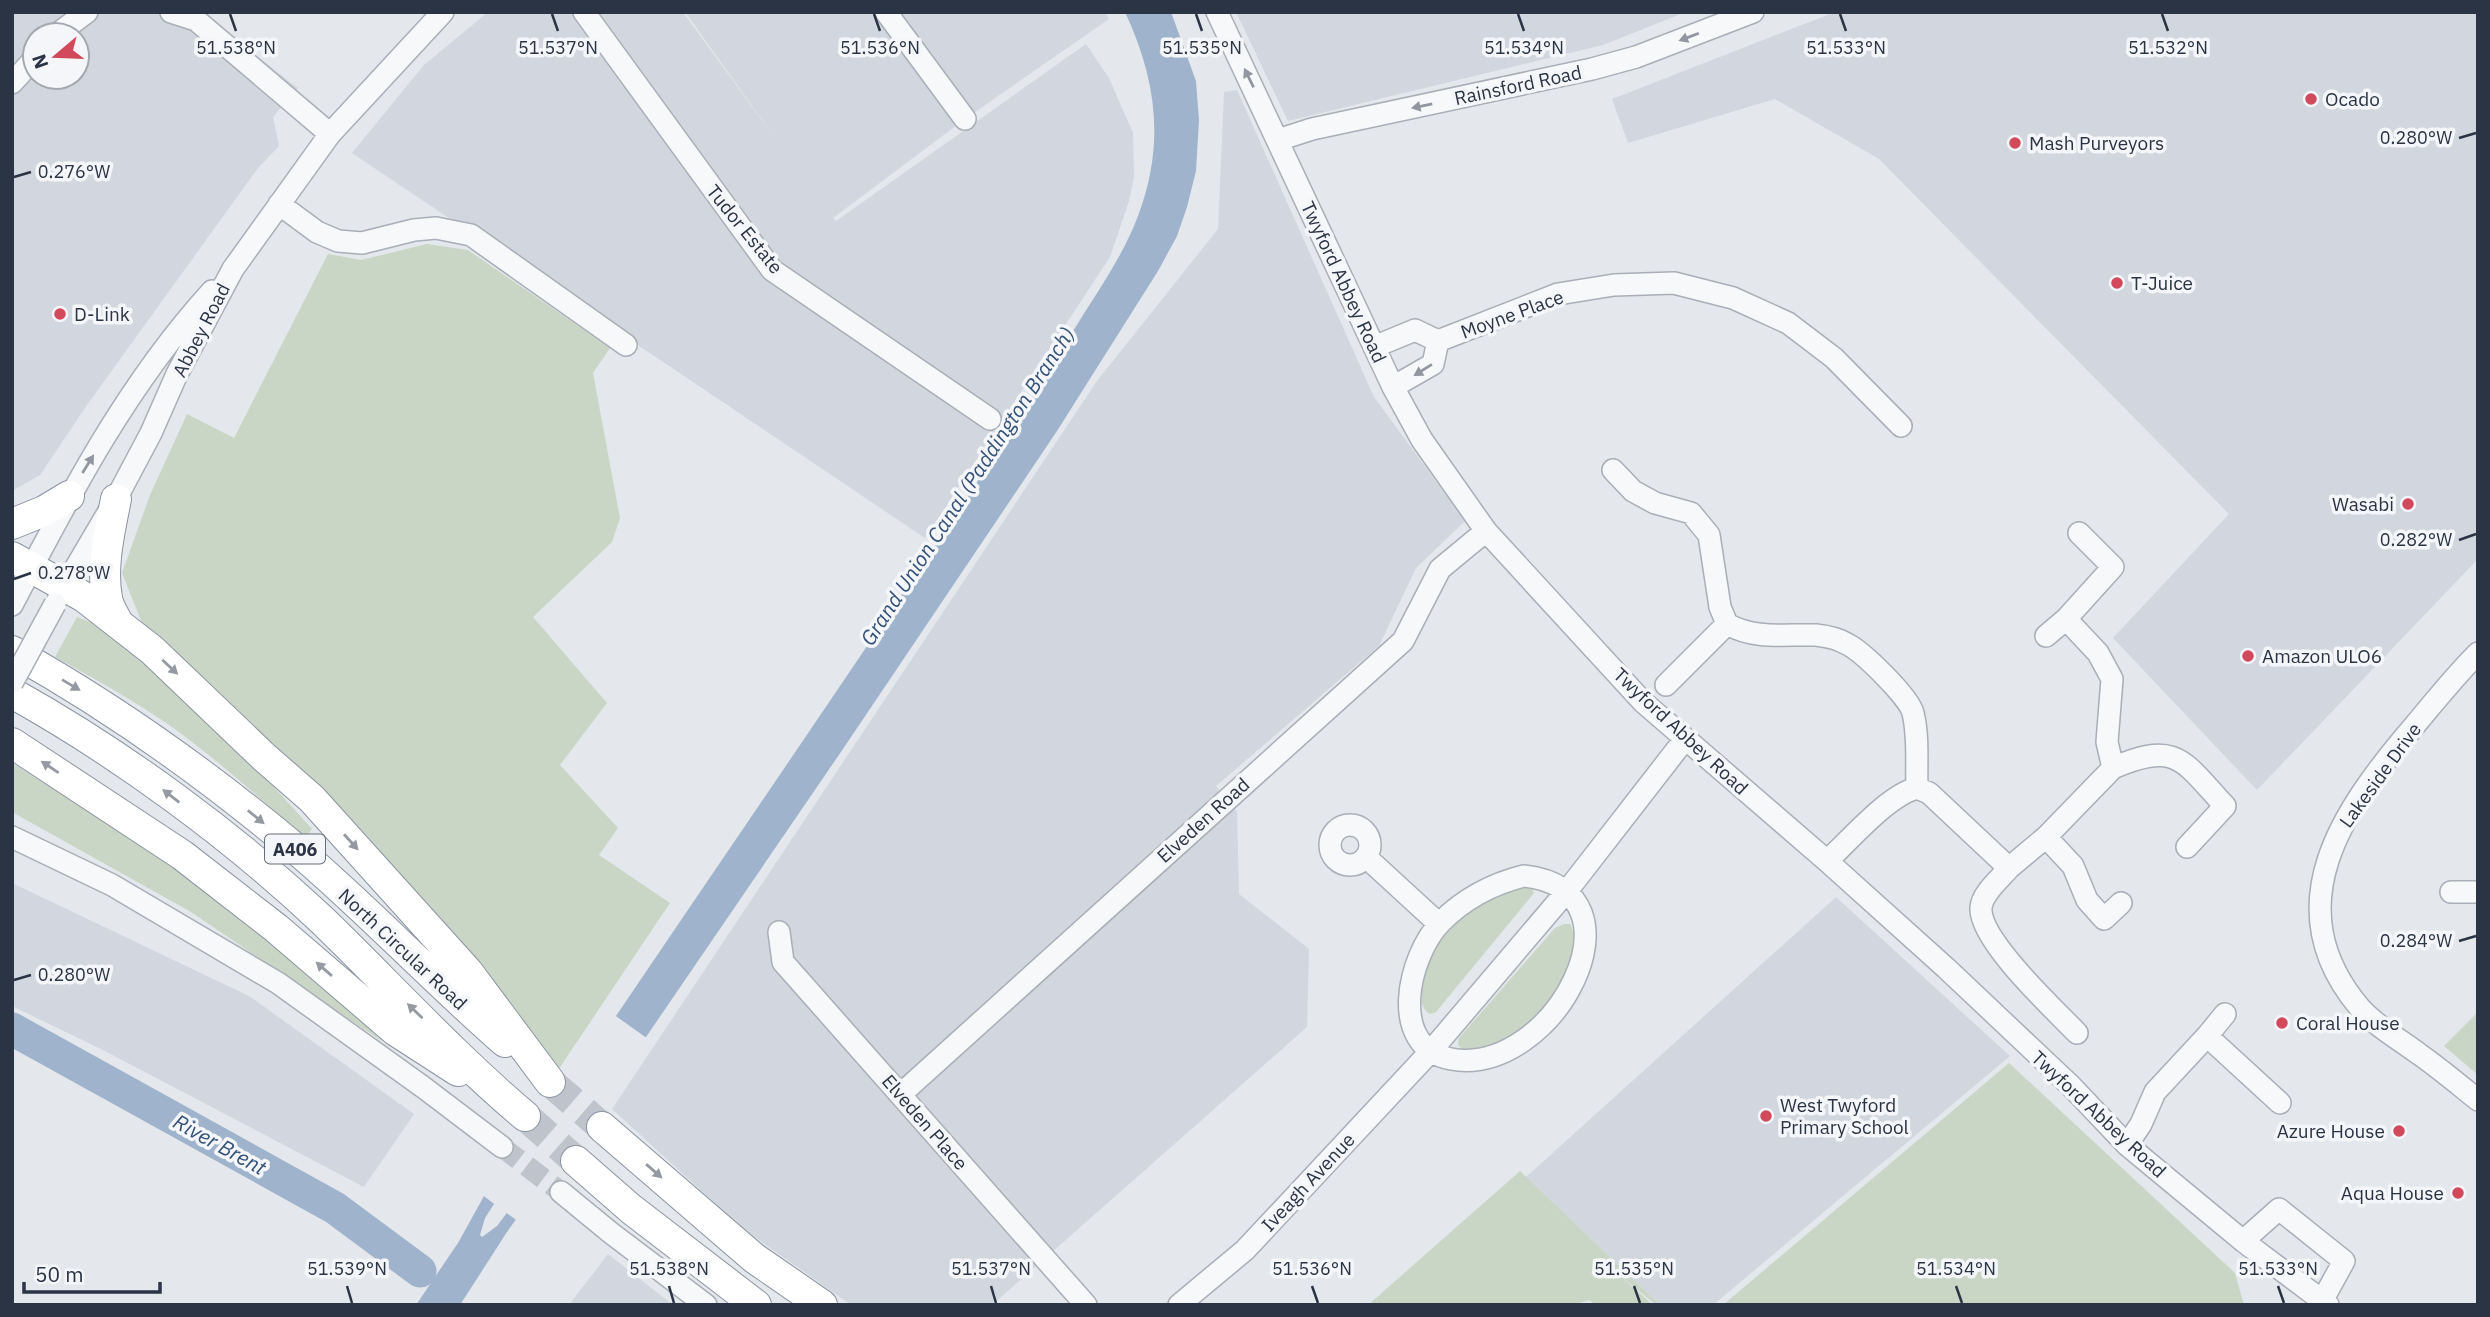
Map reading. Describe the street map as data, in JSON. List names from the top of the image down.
{
  "streets": {
    "highway": ["A406", "North Circular Road"],
    "street": [
      "Rainsford Road",
      "Tudor Estate",
      "Twyford Abbey Road",
      "Moyne Place",
      "Abbey Road",
      "Lakeside Drive",
      "Elveden Road",
      "Elveden Place",
      "Iveagh Avenue"
    ]
  },
  "crossings": [
    ["Rainsford Road", "Twyford Abbey Road"],
    ["Twyford Abbey Road", "Moyne Place"],
    ["Twyford Abbey Road", "Elveden Road"],
    ["Twyford Abbey Road", "Iveagh Avenue"],
    ["Elveden Road", "Elveden Place"]
  ],
  "one_way": ["Rainsford Road"],
  "water": ["Grand Union Canal (Paddington Branch)", "River Brent"],
  "places": [
    "Ocado",
    "Mash Purveyors",
    "T-Juice",
    "D-Link",
    "Wasabi",
    "Amazon ULO6",
    "Coral House",
    "West Twyford Primary School",
    "Azure House",
    "Aqua House"
  ],
  "scale_bar": "50 m",
  "north": "left",
  "coordinates": [
    "51.533°N",
    "51.532°N",
    "51.538°N",
    "51.537°N",
    "51.536°N",
    "51.535°N",
    "51.534°N",
    "0.280°W",
    "0.276°W",
    "0.282°W",
    "0.278°W",
    "0.284°W",
    "51.539°N"
  ]
}
